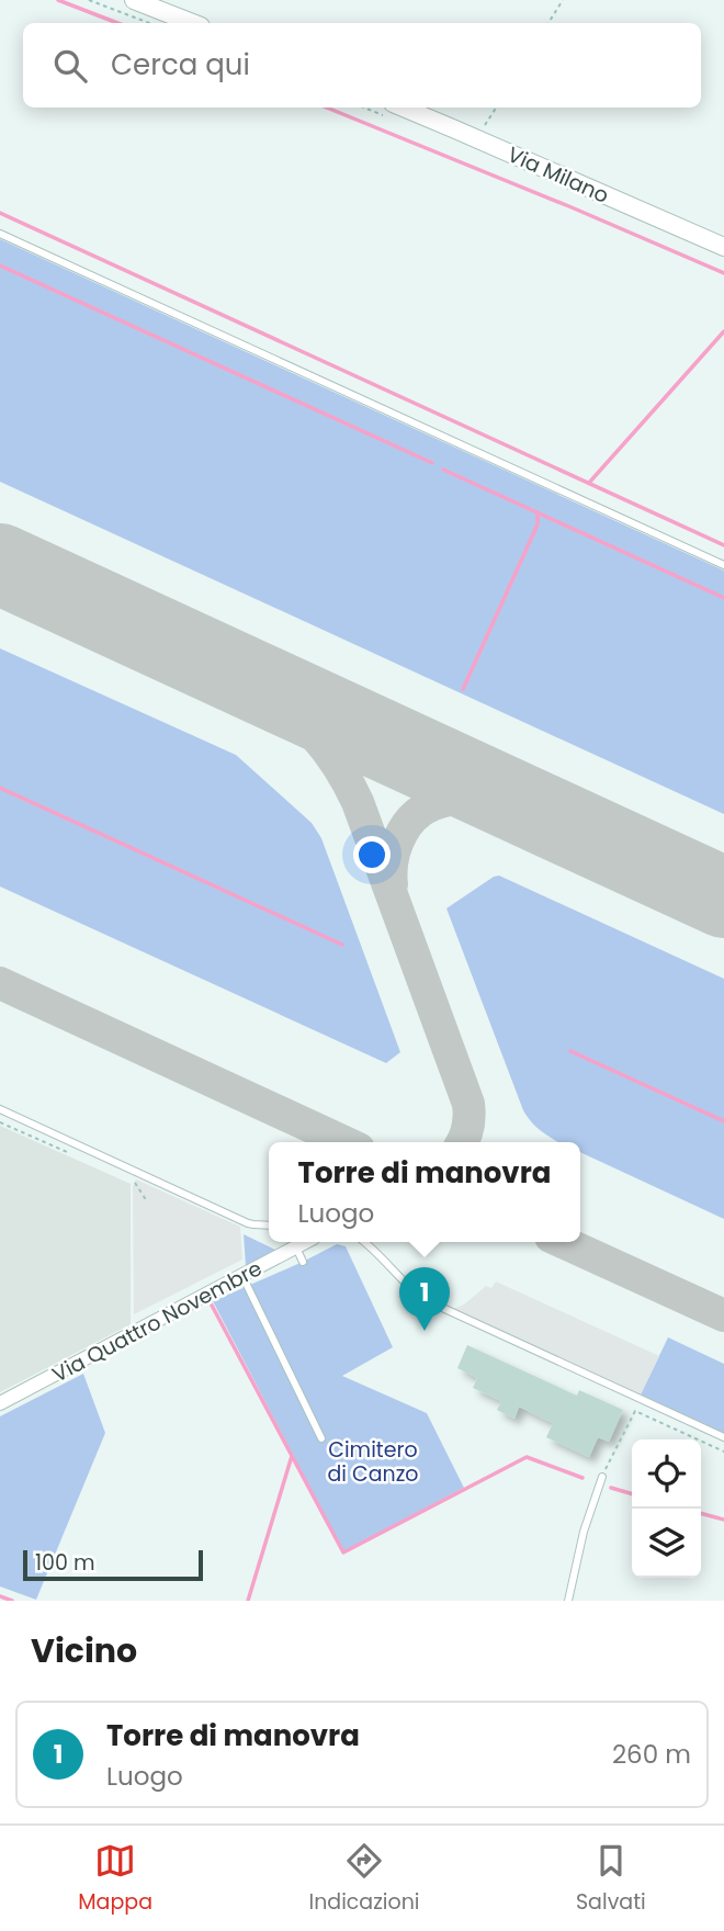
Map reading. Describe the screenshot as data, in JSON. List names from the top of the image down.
{
  "streets": {
    "street": ["Via Milano", "Via Quattro Novembre"]
  },
  "parks": ["Cimitero di Canzo"],
  "scale_bar": "100 m",
  "page": {
    "search": "Cerca qui",
    "popup": ["Torre di manovra", "Luogo"],
    "pins": "1",
    "scale": "100 m",
    "heading": "Vicino",
    "list": [
      {
        "mark": "1",
        "name": "Torre di manovra",
        "note": "Luogo",
        "value": "260 m"
      }
    ],
    "nav": ["Mappa", "Indicazioni", "Salvati"]
  }
}
